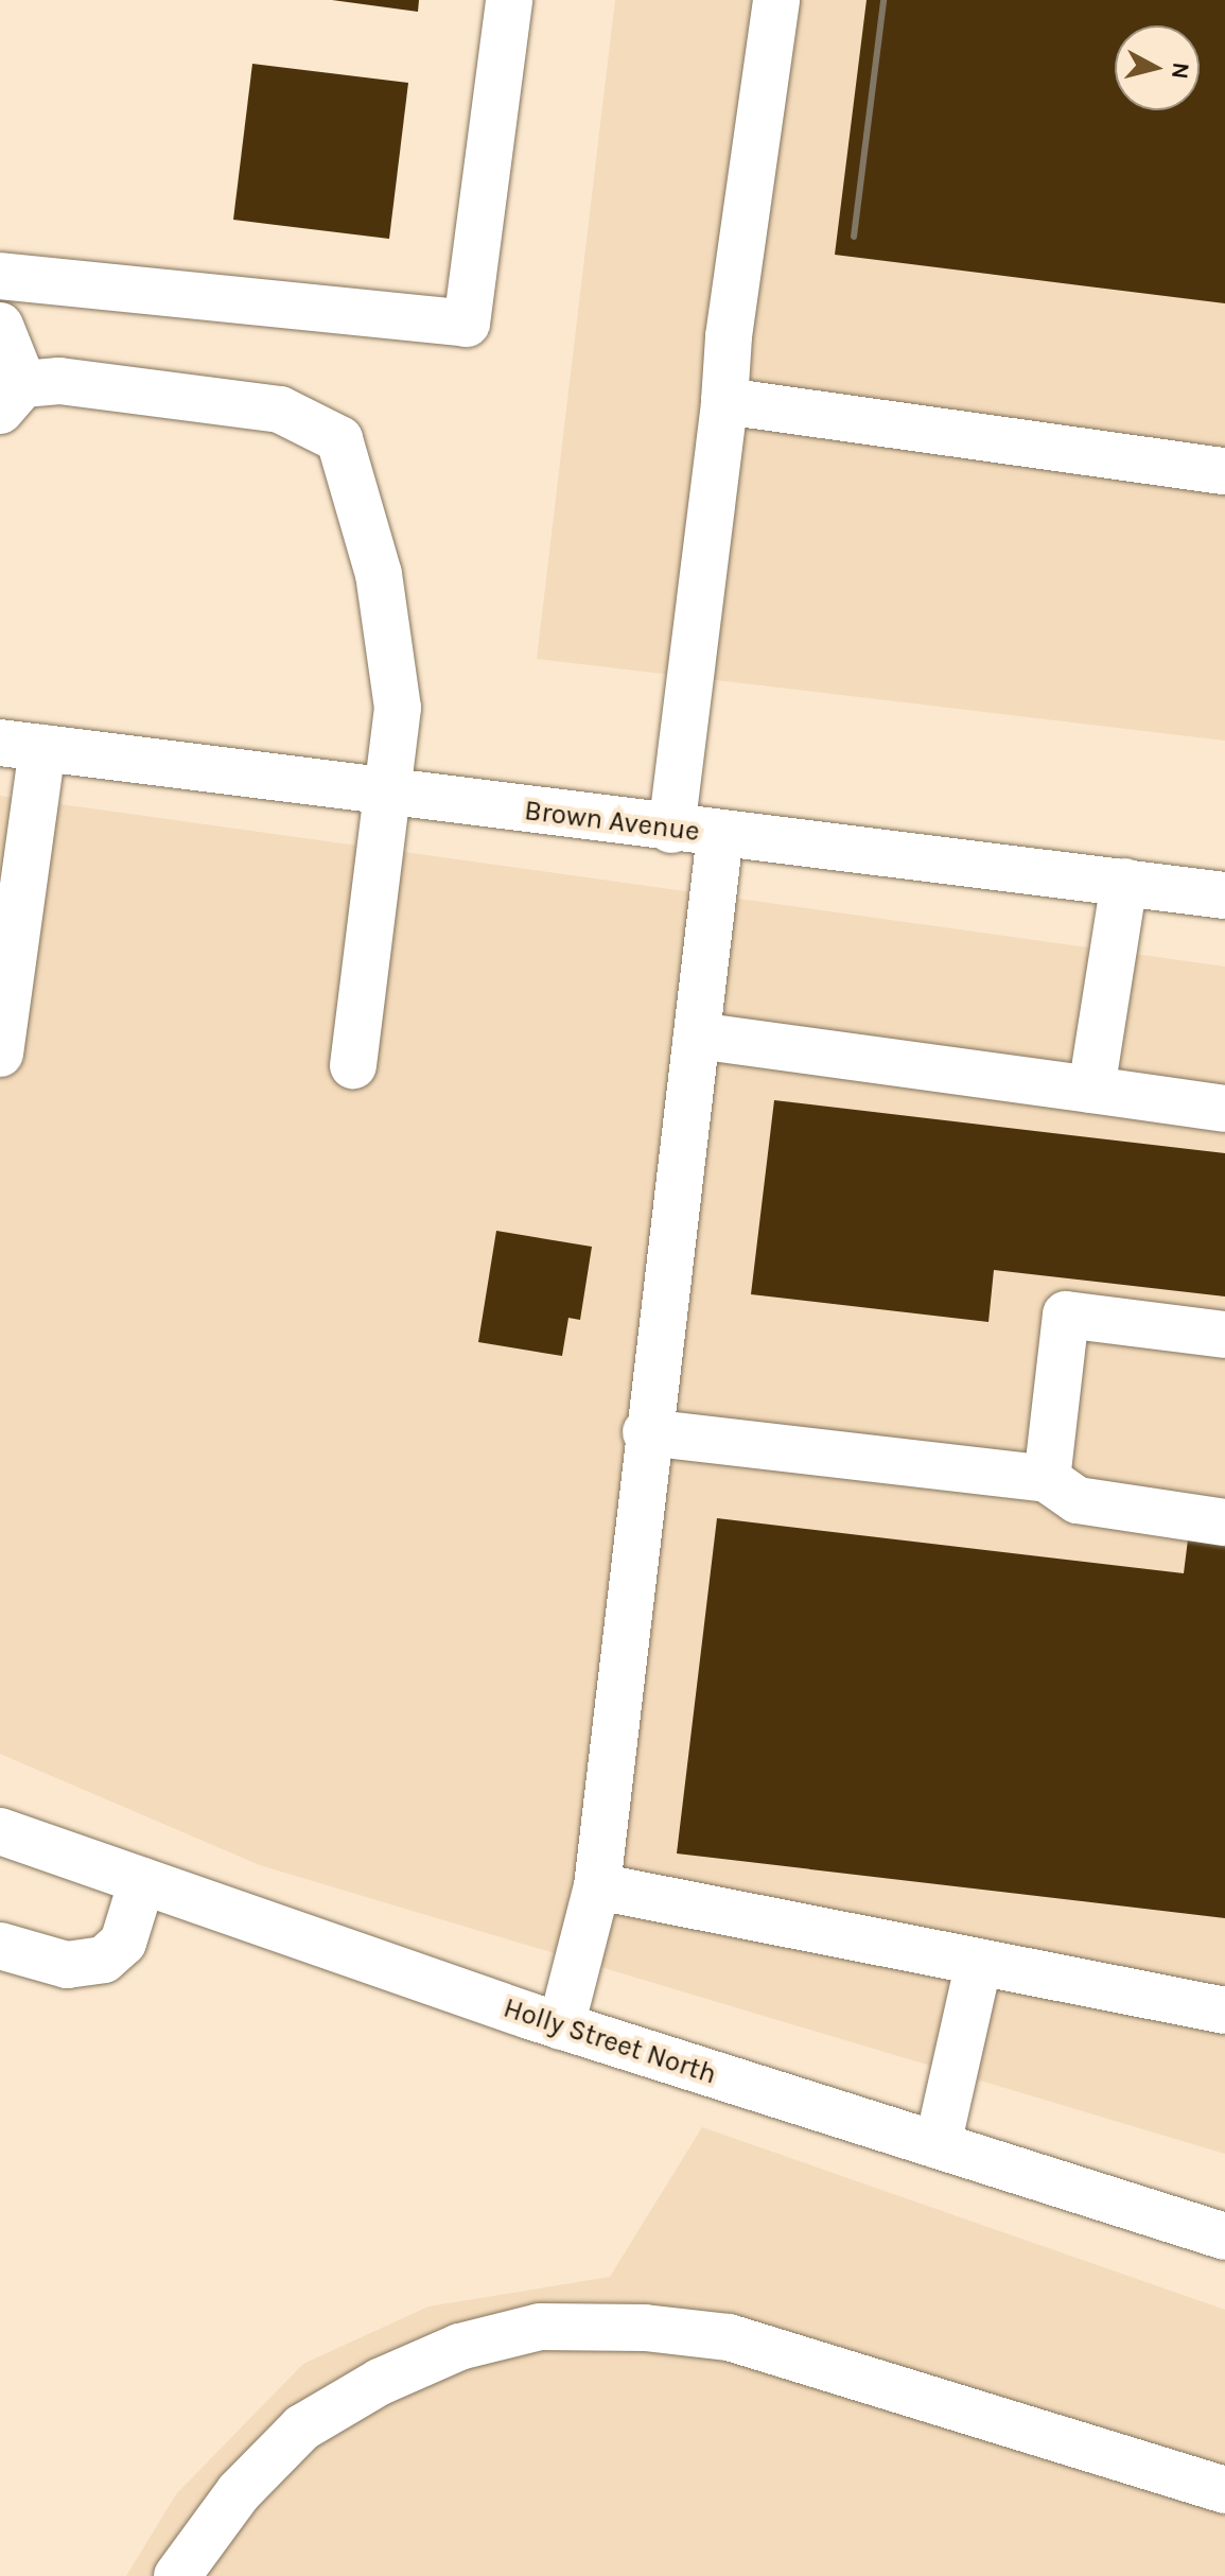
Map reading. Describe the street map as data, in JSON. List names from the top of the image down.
{
  "streets": {
    "street": ["Brown Avenue", "Holly Street North"]
  },
  "north": "right"
}
